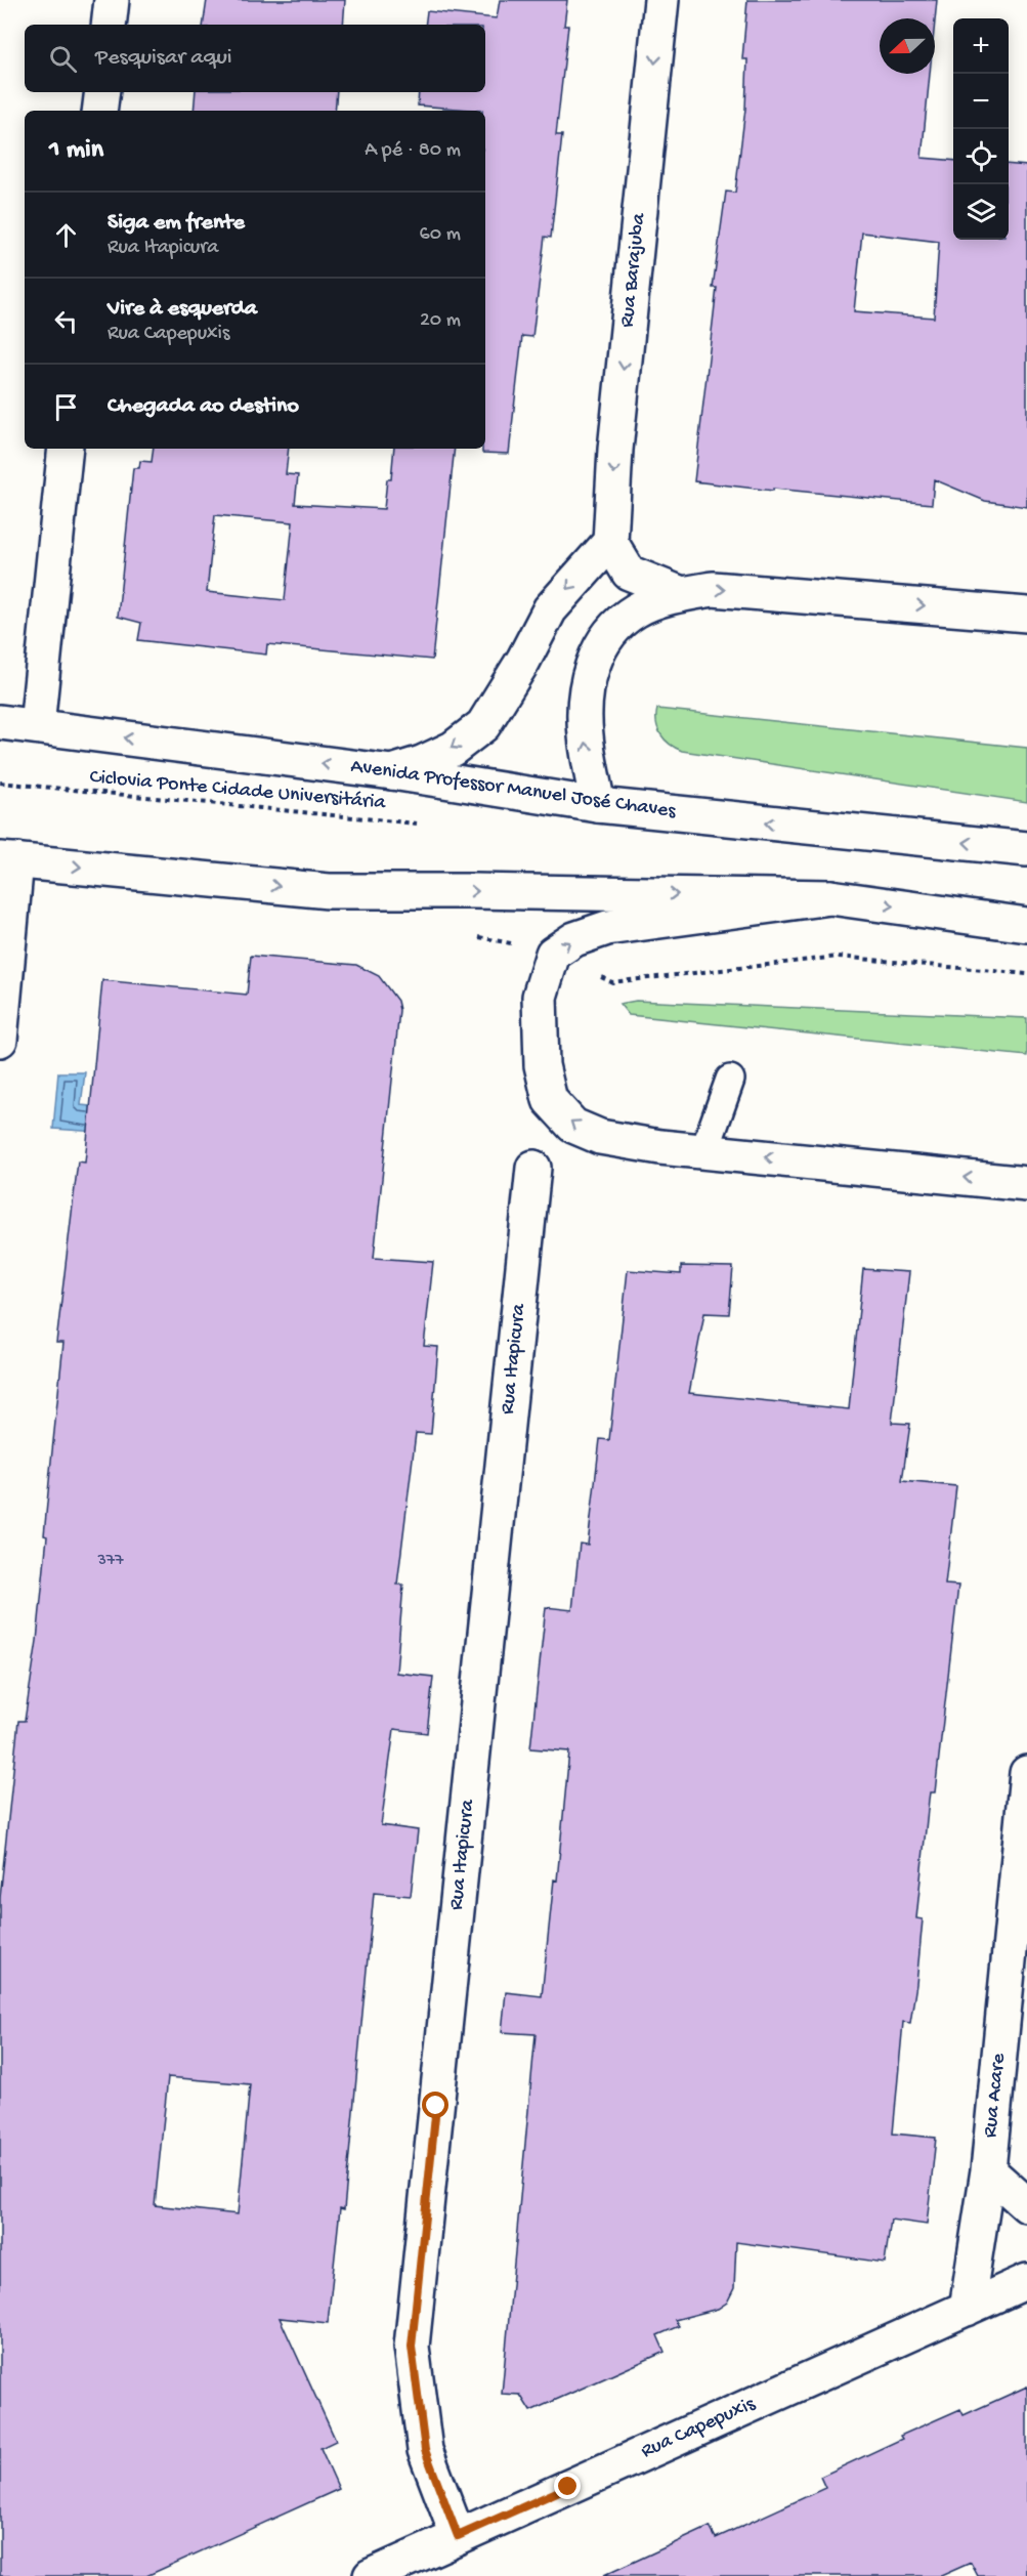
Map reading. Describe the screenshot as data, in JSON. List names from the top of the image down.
{
  "streets": {
    "main road": [
      "Rua Barajuba",
      "Avenida Professor Manuel José Chaves",
      "Rua Itapicura",
      "Rua Acare",
      "Rua Capepuxis"
    ],
    "path": ["Ciclovia Ponte Cidade Universitária"]
  },
  "crossings": [
    ["Rua Itapicura", "Rua Capepuxis"],
    ["Rua Acare", "Rua Capepuxis"]
  ],
  "one_way": ["Rua Barajuba"],
  "house_numbers": ["377"],
  "north": "left",
  "page": {
    "map_buttons": ["+", "−"],
    "search": "Pesquisar aqui",
    "heading": ["1 min", "A pé · 80 m"],
    "list": [
      ["Siga em frente", "Rua Itapicura", "60 m"],
      ["Vire à esquerda", "Rua Capepuxis", "20 m"],
      "Chegada ao destino"
    ]
  }
}
